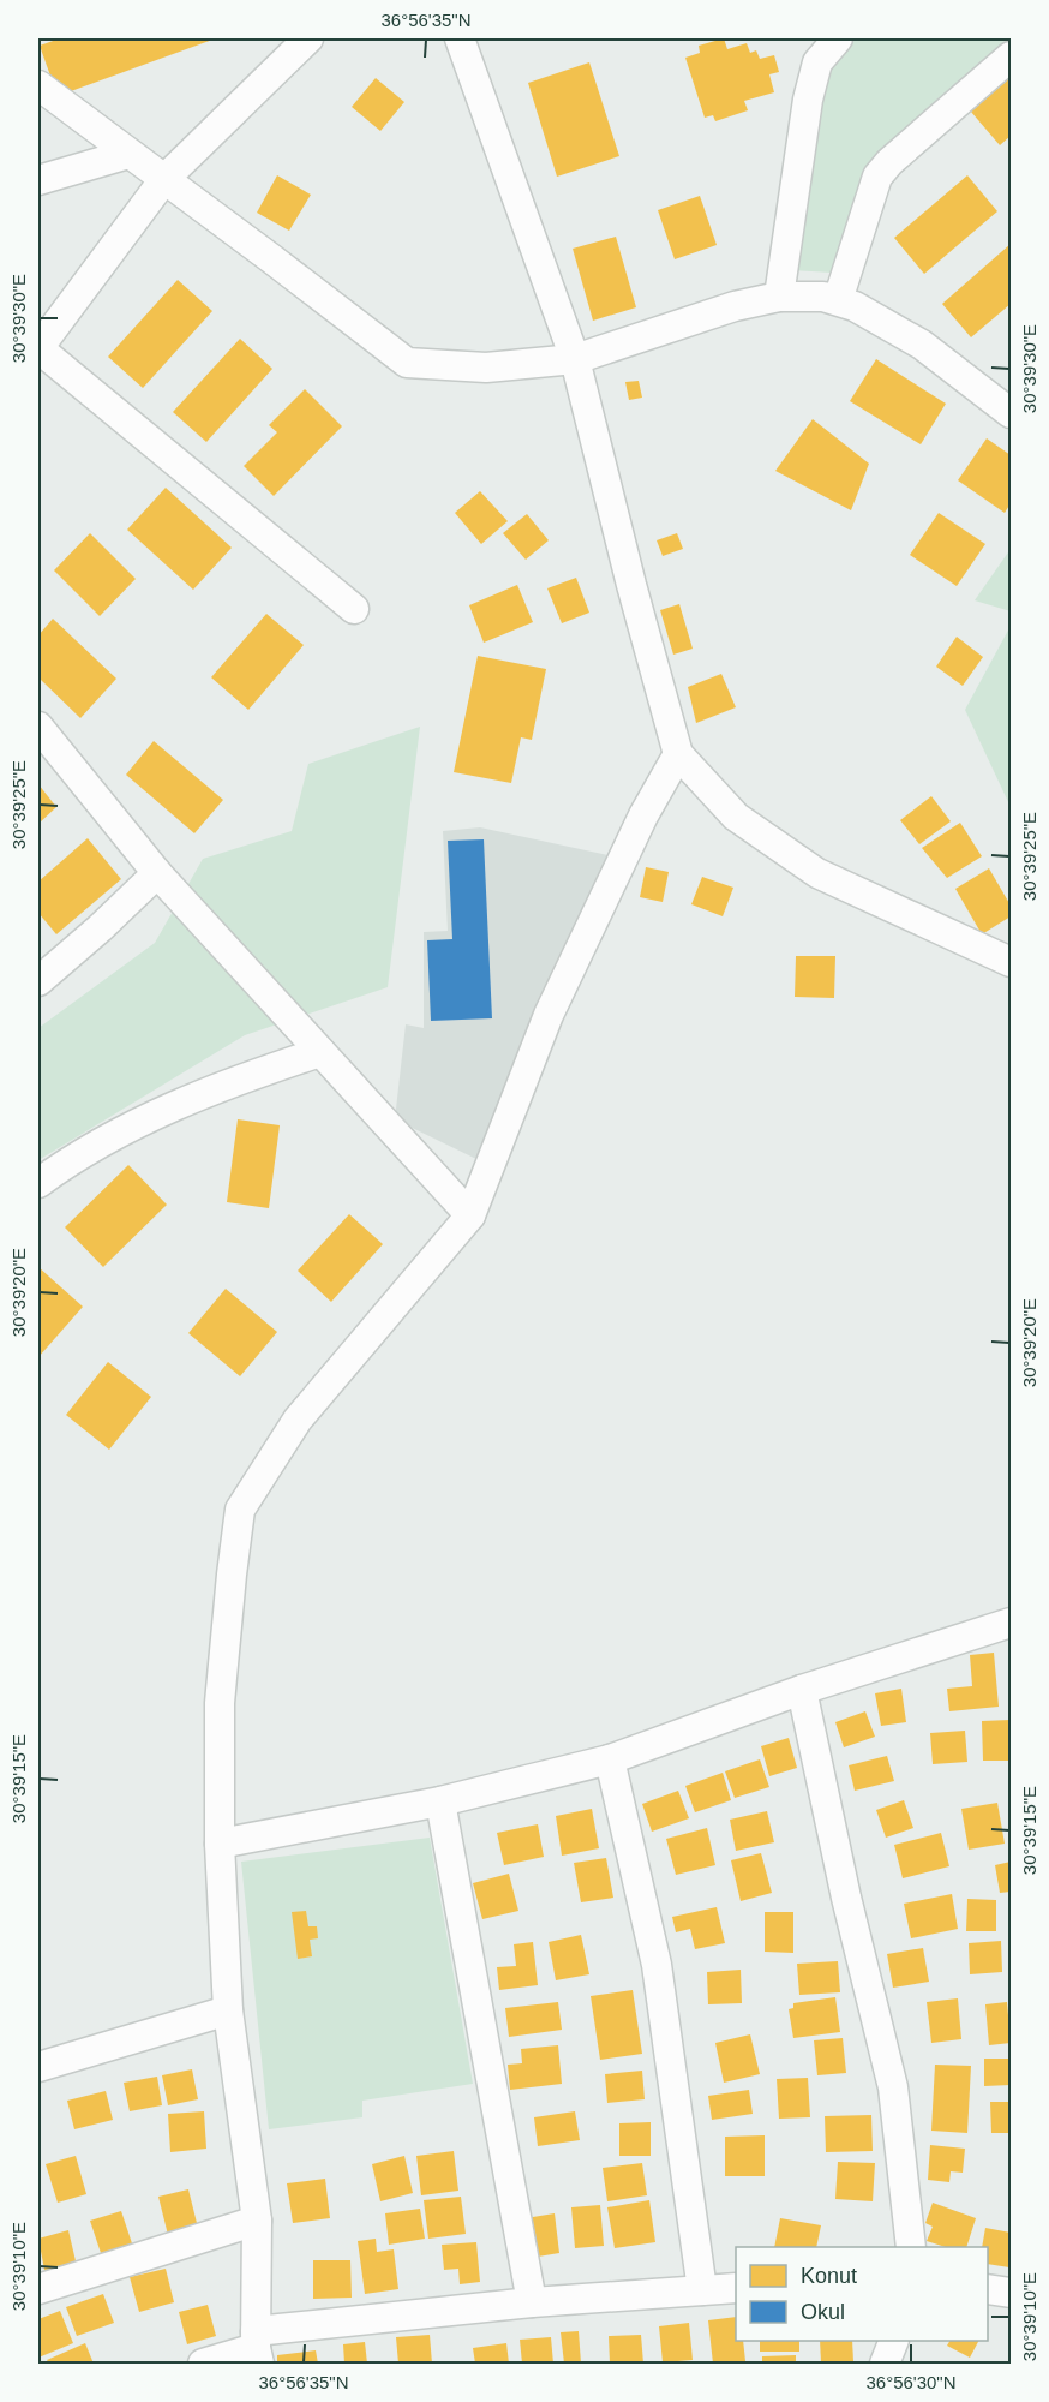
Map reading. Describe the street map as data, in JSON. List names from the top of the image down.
{
  "legend": ["Konut", "Okul"],
  "coordinates": [
    "36°56'35\"N",
    "30°39'30\"E",
    "30°39'25\"E",
    "30°39'20\"E",
    "30°39'15\"E",
    "30°39'10\"E",
    "36°56'30\"N"
  ]
}
